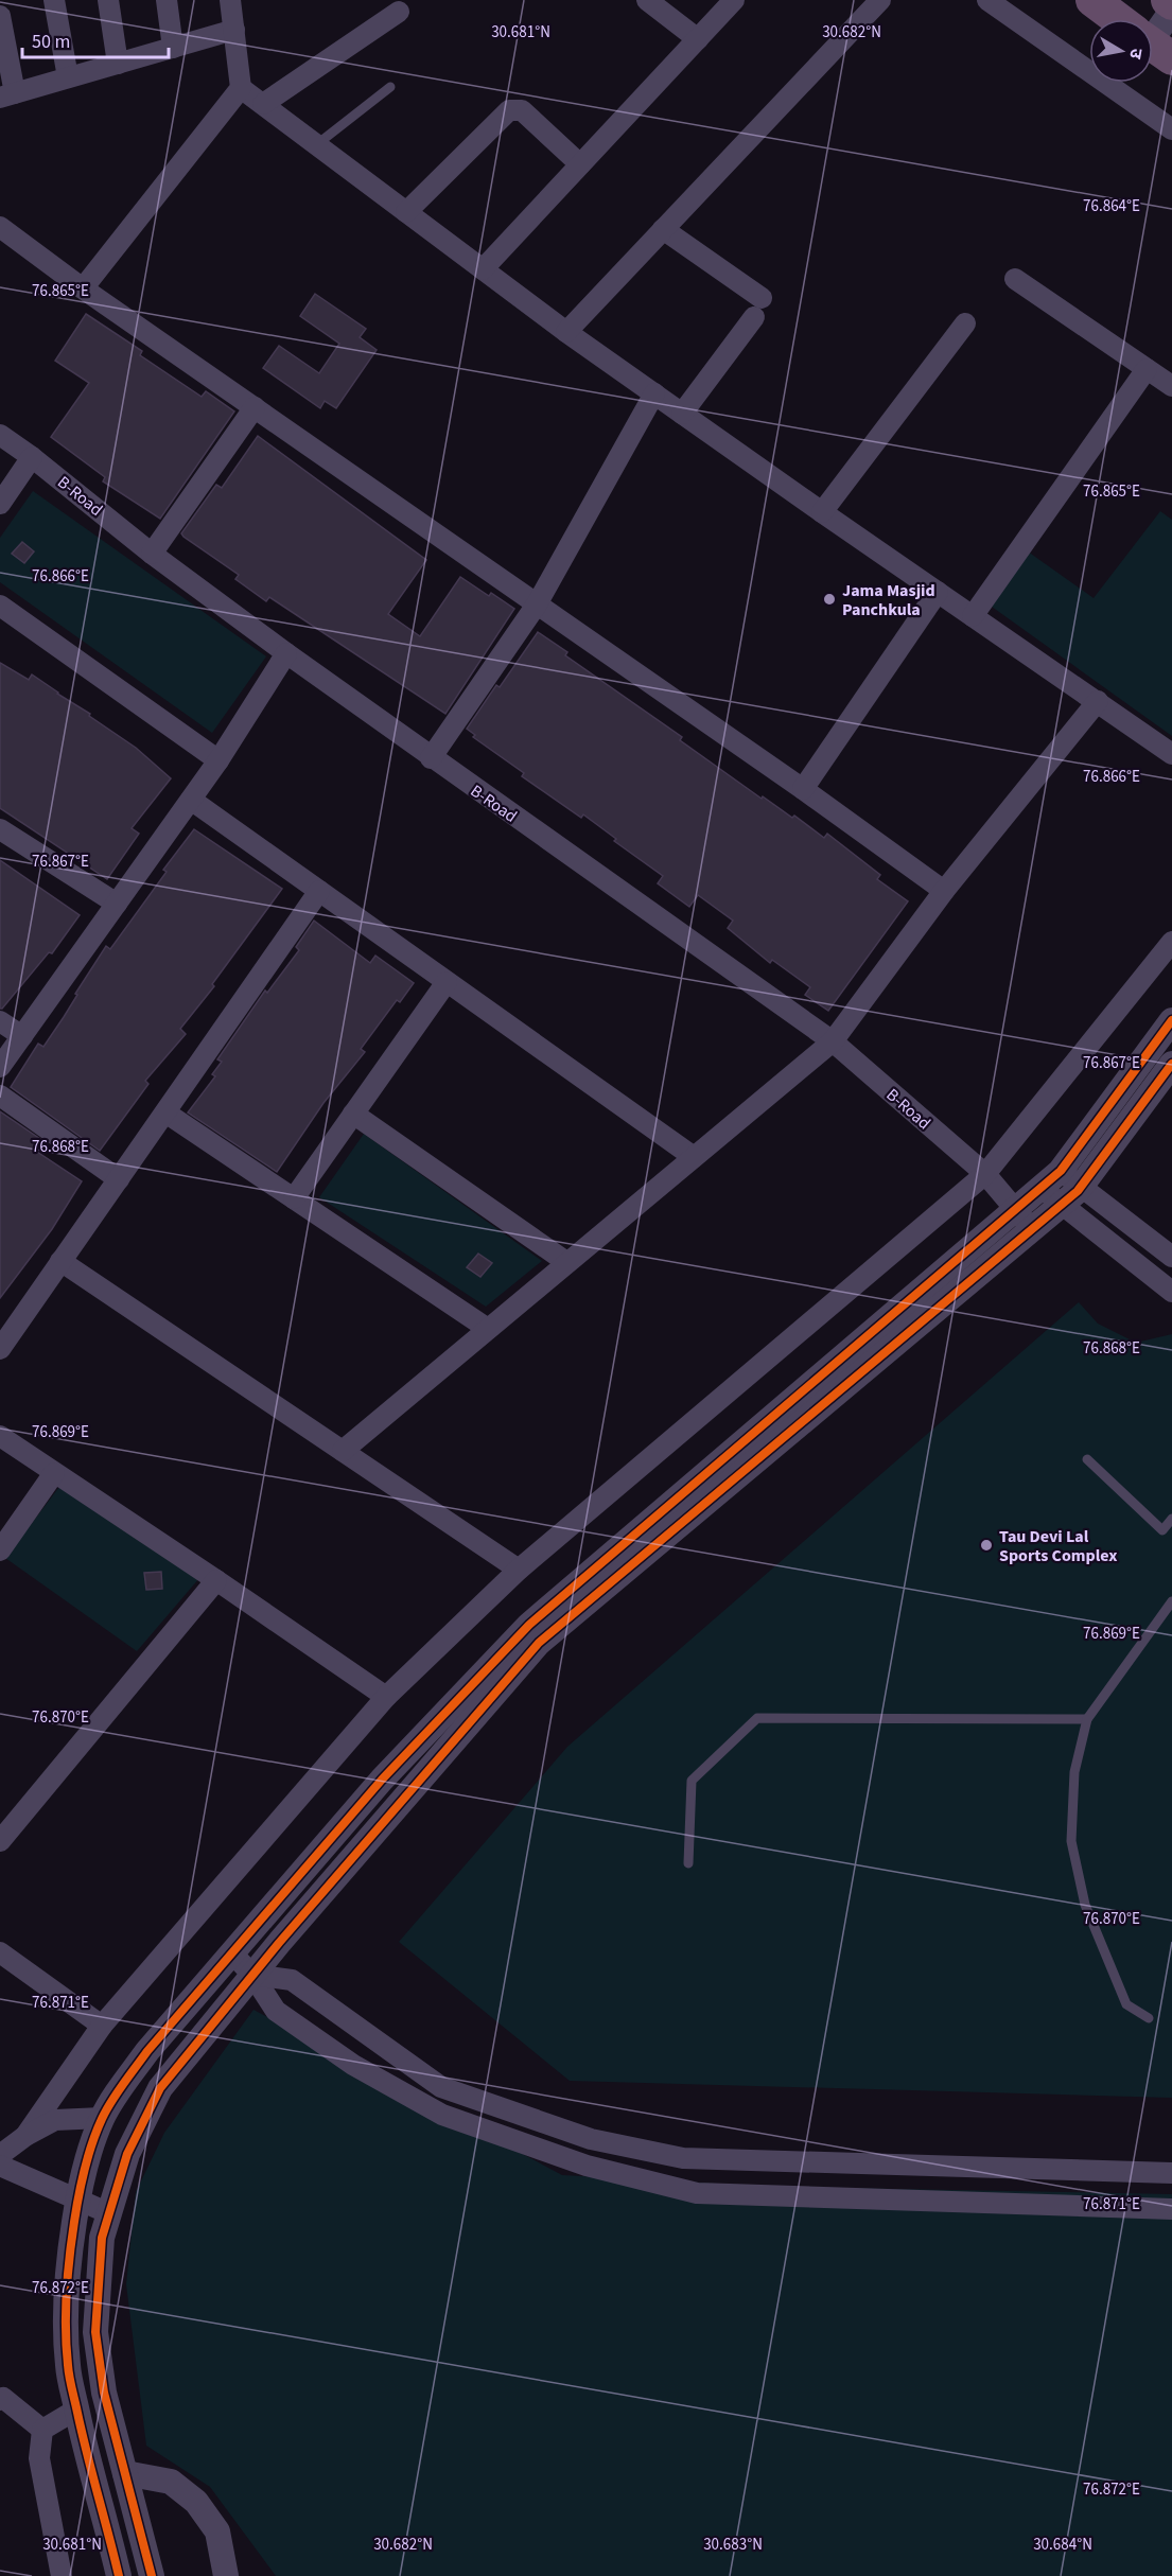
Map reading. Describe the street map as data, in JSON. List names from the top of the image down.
{
  "streets": {
    "street": ["B-Road"]
  },
  "places": ["Jama Masjid Panchkula", "Tau Devi Lal Sports Complex"],
  "scale_bar": "50 m",
  "north": "right",
  "coordinates": [
    "30.681°N",
    "30.682°N",
    "76.864°E",
    "76.865°E",
    "76.866°E",
    "76.867°E",
    "76.868°E",
    "76.869°E",
    "76.870°E",
    "76.871°E",
    "76.872°E",
    "30.683°N",
    "30.684°N"
  ]
}
